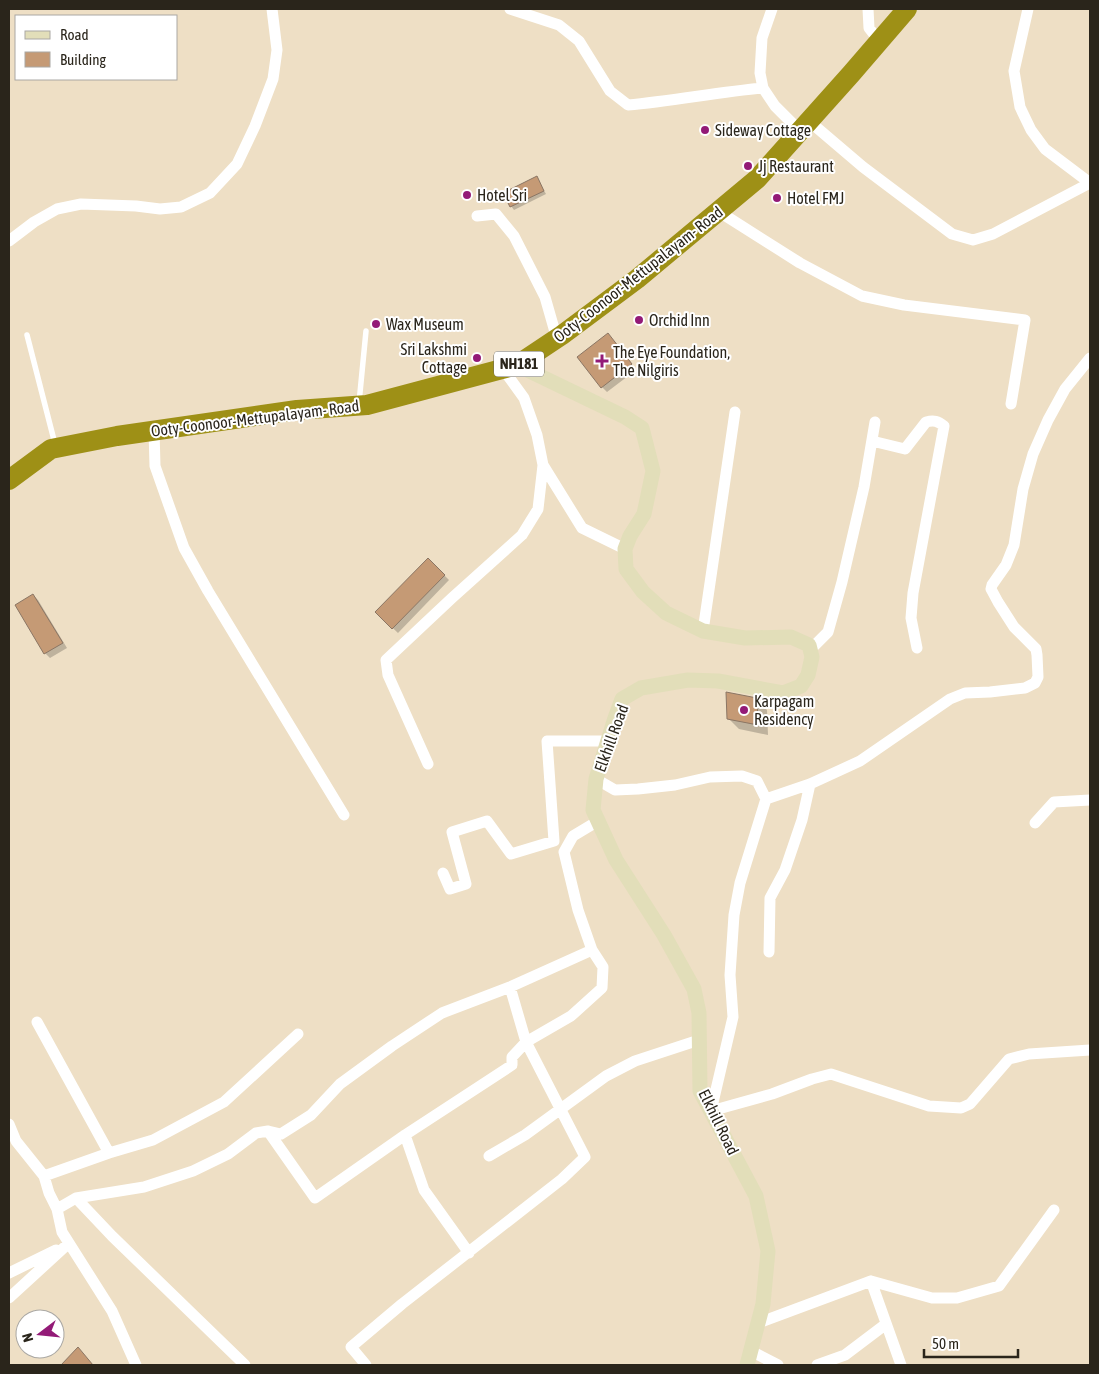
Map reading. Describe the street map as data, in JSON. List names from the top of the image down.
{
  "streets": {
    "highway": ["Ooty-Coonoor-Mettupalayam- Road", "NH181"],
    "street": ["Elkhill Road"]
  },
  "places": {
    "other": [
      "Sideway Cottage",
      "Jj Restaurant",
      "Hotel Sri",
      "Hotel FMJ",
      "Orchid Inn",
      "Wax Museum",
      "Sri Lakshmi Cottage",
      "Karpagam Residency"
    ],
    "health": ["The Eye Foundation, The Nilgiris"]
  },
  "legend": ["Road", "Building"],
  "scale_bar": "50 m",
  "north": "left"
}
